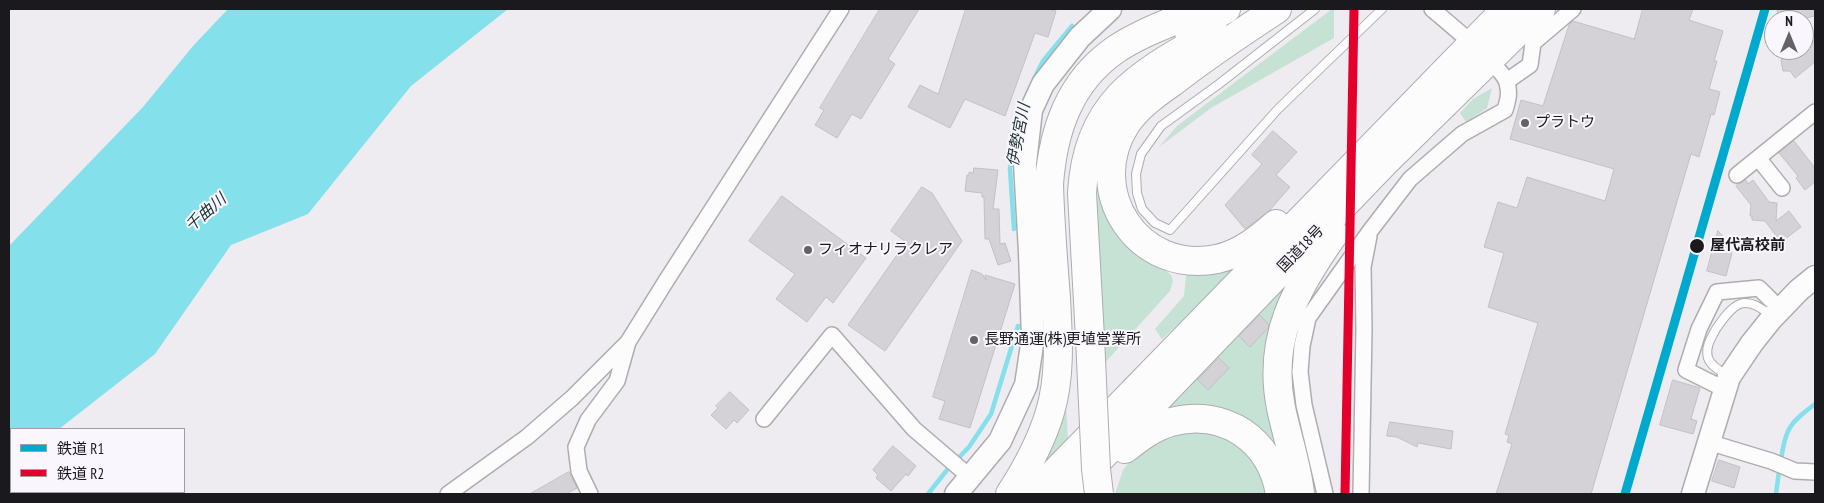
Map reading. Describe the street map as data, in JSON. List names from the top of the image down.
{
  "streets": {
    "highway": ["国道18号"]
  },
  "water": ["伊勢宮川", "千曲川"],
  "places": [
    "プラトウ",
    "屋代高校前",
    "フィオナリラクレア",
    "長野通運(株)更埴営業所"
  ],
  "lines": ["rail line R1", "rail line R2"],
  "legend": ["鉄道 R1", "鉄道 R2"],
  "north": "top"
}
